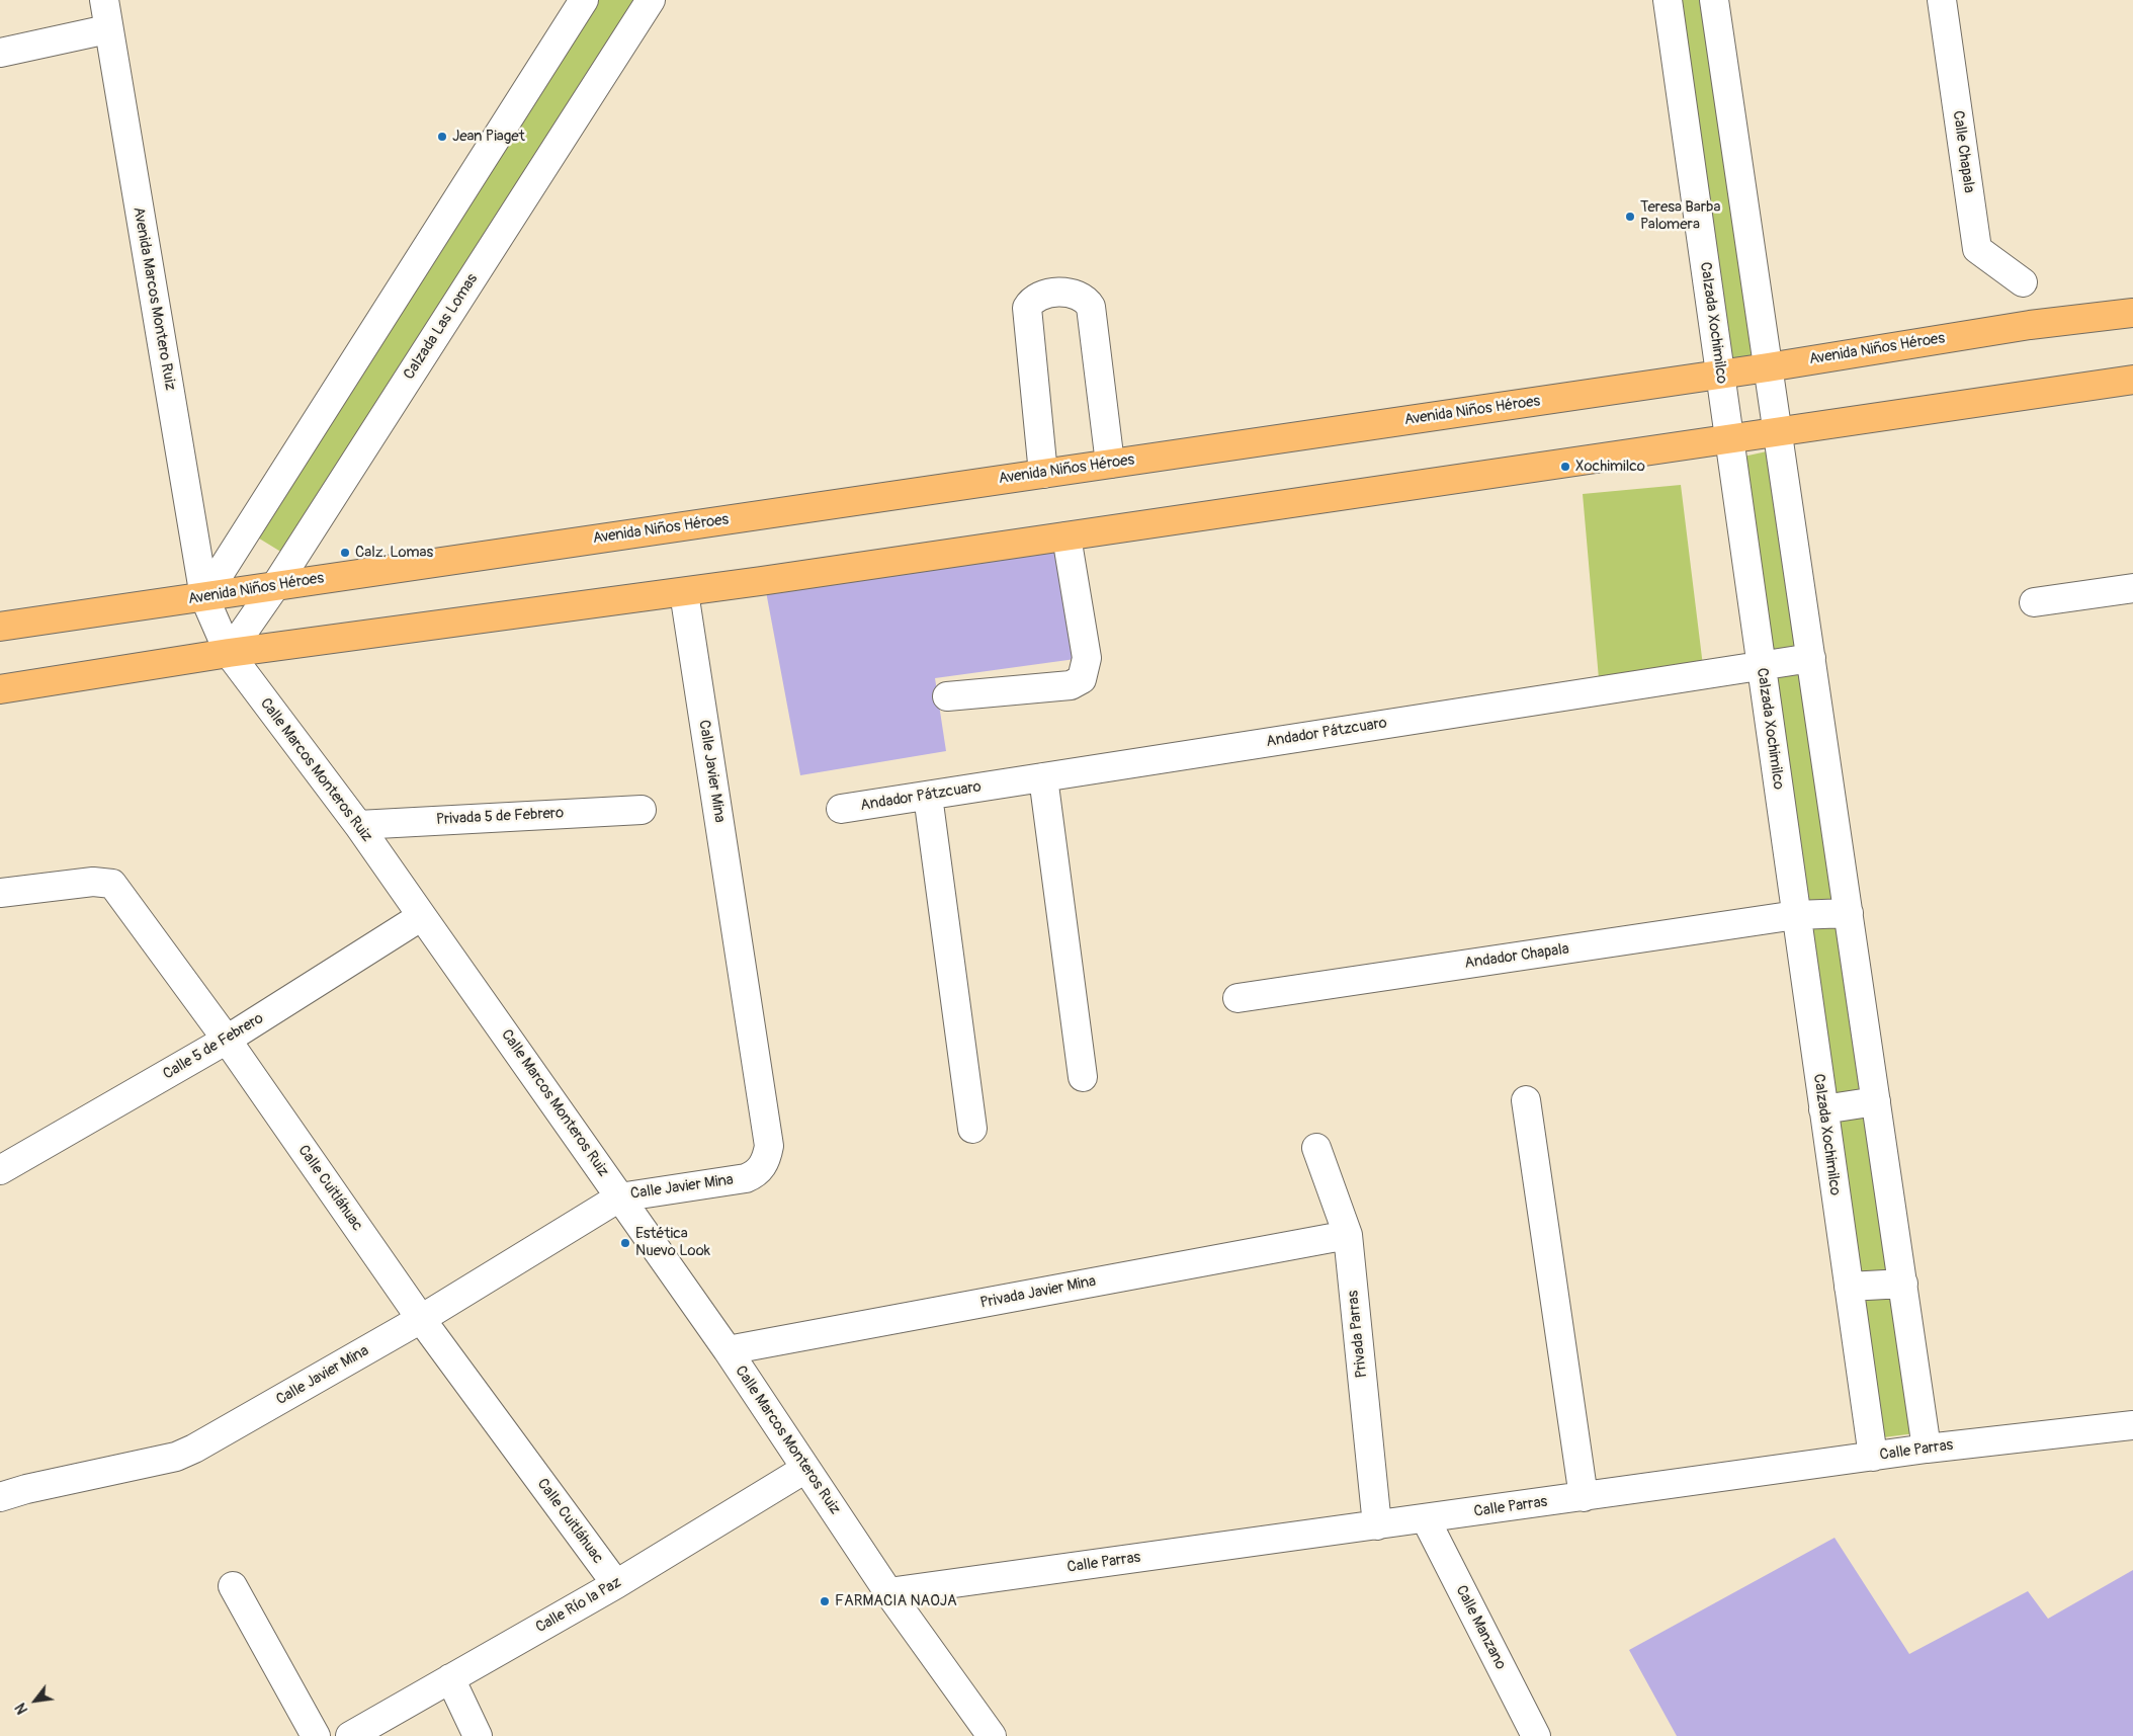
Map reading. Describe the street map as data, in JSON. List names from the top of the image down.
{
  "streets": {
    "main road": ["Avenida Niños Héroes"],
    "street": [
      "Calle Chapala",
      "Avenida Marcos Montero Ruiz",
      "Calzada Xochimilco",
      "Calzada Las Lomas",
      "Andador Pátzcuaro",
      "Calle Marcos Monteros Ruiz",
      "Calle Javier Mina",
      "Privada 5 de Febrero",
      "Andador Chapala",
      "Calle 5 de Febrero",
      "Calle Cuitláhuac",
      "Privada Javier Mina",
      "Privada Parras",
      "Calle Parras",
      "Calle Río la Paz",
      "Calle Manzano"
    ]
  },
  "crossings": [
    ["Avenida Marcos Montero Ruiz", "Avenida Niños Héroes"],
    ["Avenida Marcos Montero Ruiz", "Calle Marcos Monteros Ruiz"],
    ["Calzada Xochimilco", "Avenida Niños Héroes"],
    ["Calzada Xochimilco", "Andador Pátzcuaro"],
    ["Calzada Xochimilco", "Andador Chapala"],
    ["Calzada Xochimilco", "Calle Parras"],
    ["Calzada Las Lomas", "Avenida Niños Héroes"],
    ["Calzada Las Lomas", "Calle Marcos Monteros Ruiz"],
    ["Avenida Niños Héroes", "Calle Marcos Monteros Ruiz"],
    ["Calle Marcos Monteros Ruiz", "Calle Javier Mina"],
    ["Calle Marcos Monteros Ruiz", "Privada 5 de Febrero"],
    ["Calle Marcos Monteros Ruiz", "Calle 5 de Febrero"],
    ["Calle Marcos Monteros Ruiz", "Privada Javier Mina"],
    ["Calle Marcos Monteros Ruiz", "Calle Parras"],
    ["Calle Marcos Monteros Ruiz", "Calle Río la Paz"],
    ["Calle Javier Mina", "Calle Cuitláhuac"],
    ["Calle 5 de Febrero", "Calle Cuitláhuac"],
    ["Calle Cuitláhuac", "Calle Río la Paz"],
    ["Privada Javier Mina", "Privada Parras"],
    ["Privada Parras", "Calle Parras"],
    ["Calle Parras", "Calle Manzano"]
  ],
  "places": [
    "Jean Piaget",
    "Teresa Barba Palomera",
    "Xochimilco",
    "Calz. Lomas",
    "Estética Nuevo Look",
    "FARMACIA NAOJA"
  ],
  "north": "bottom left"
}
